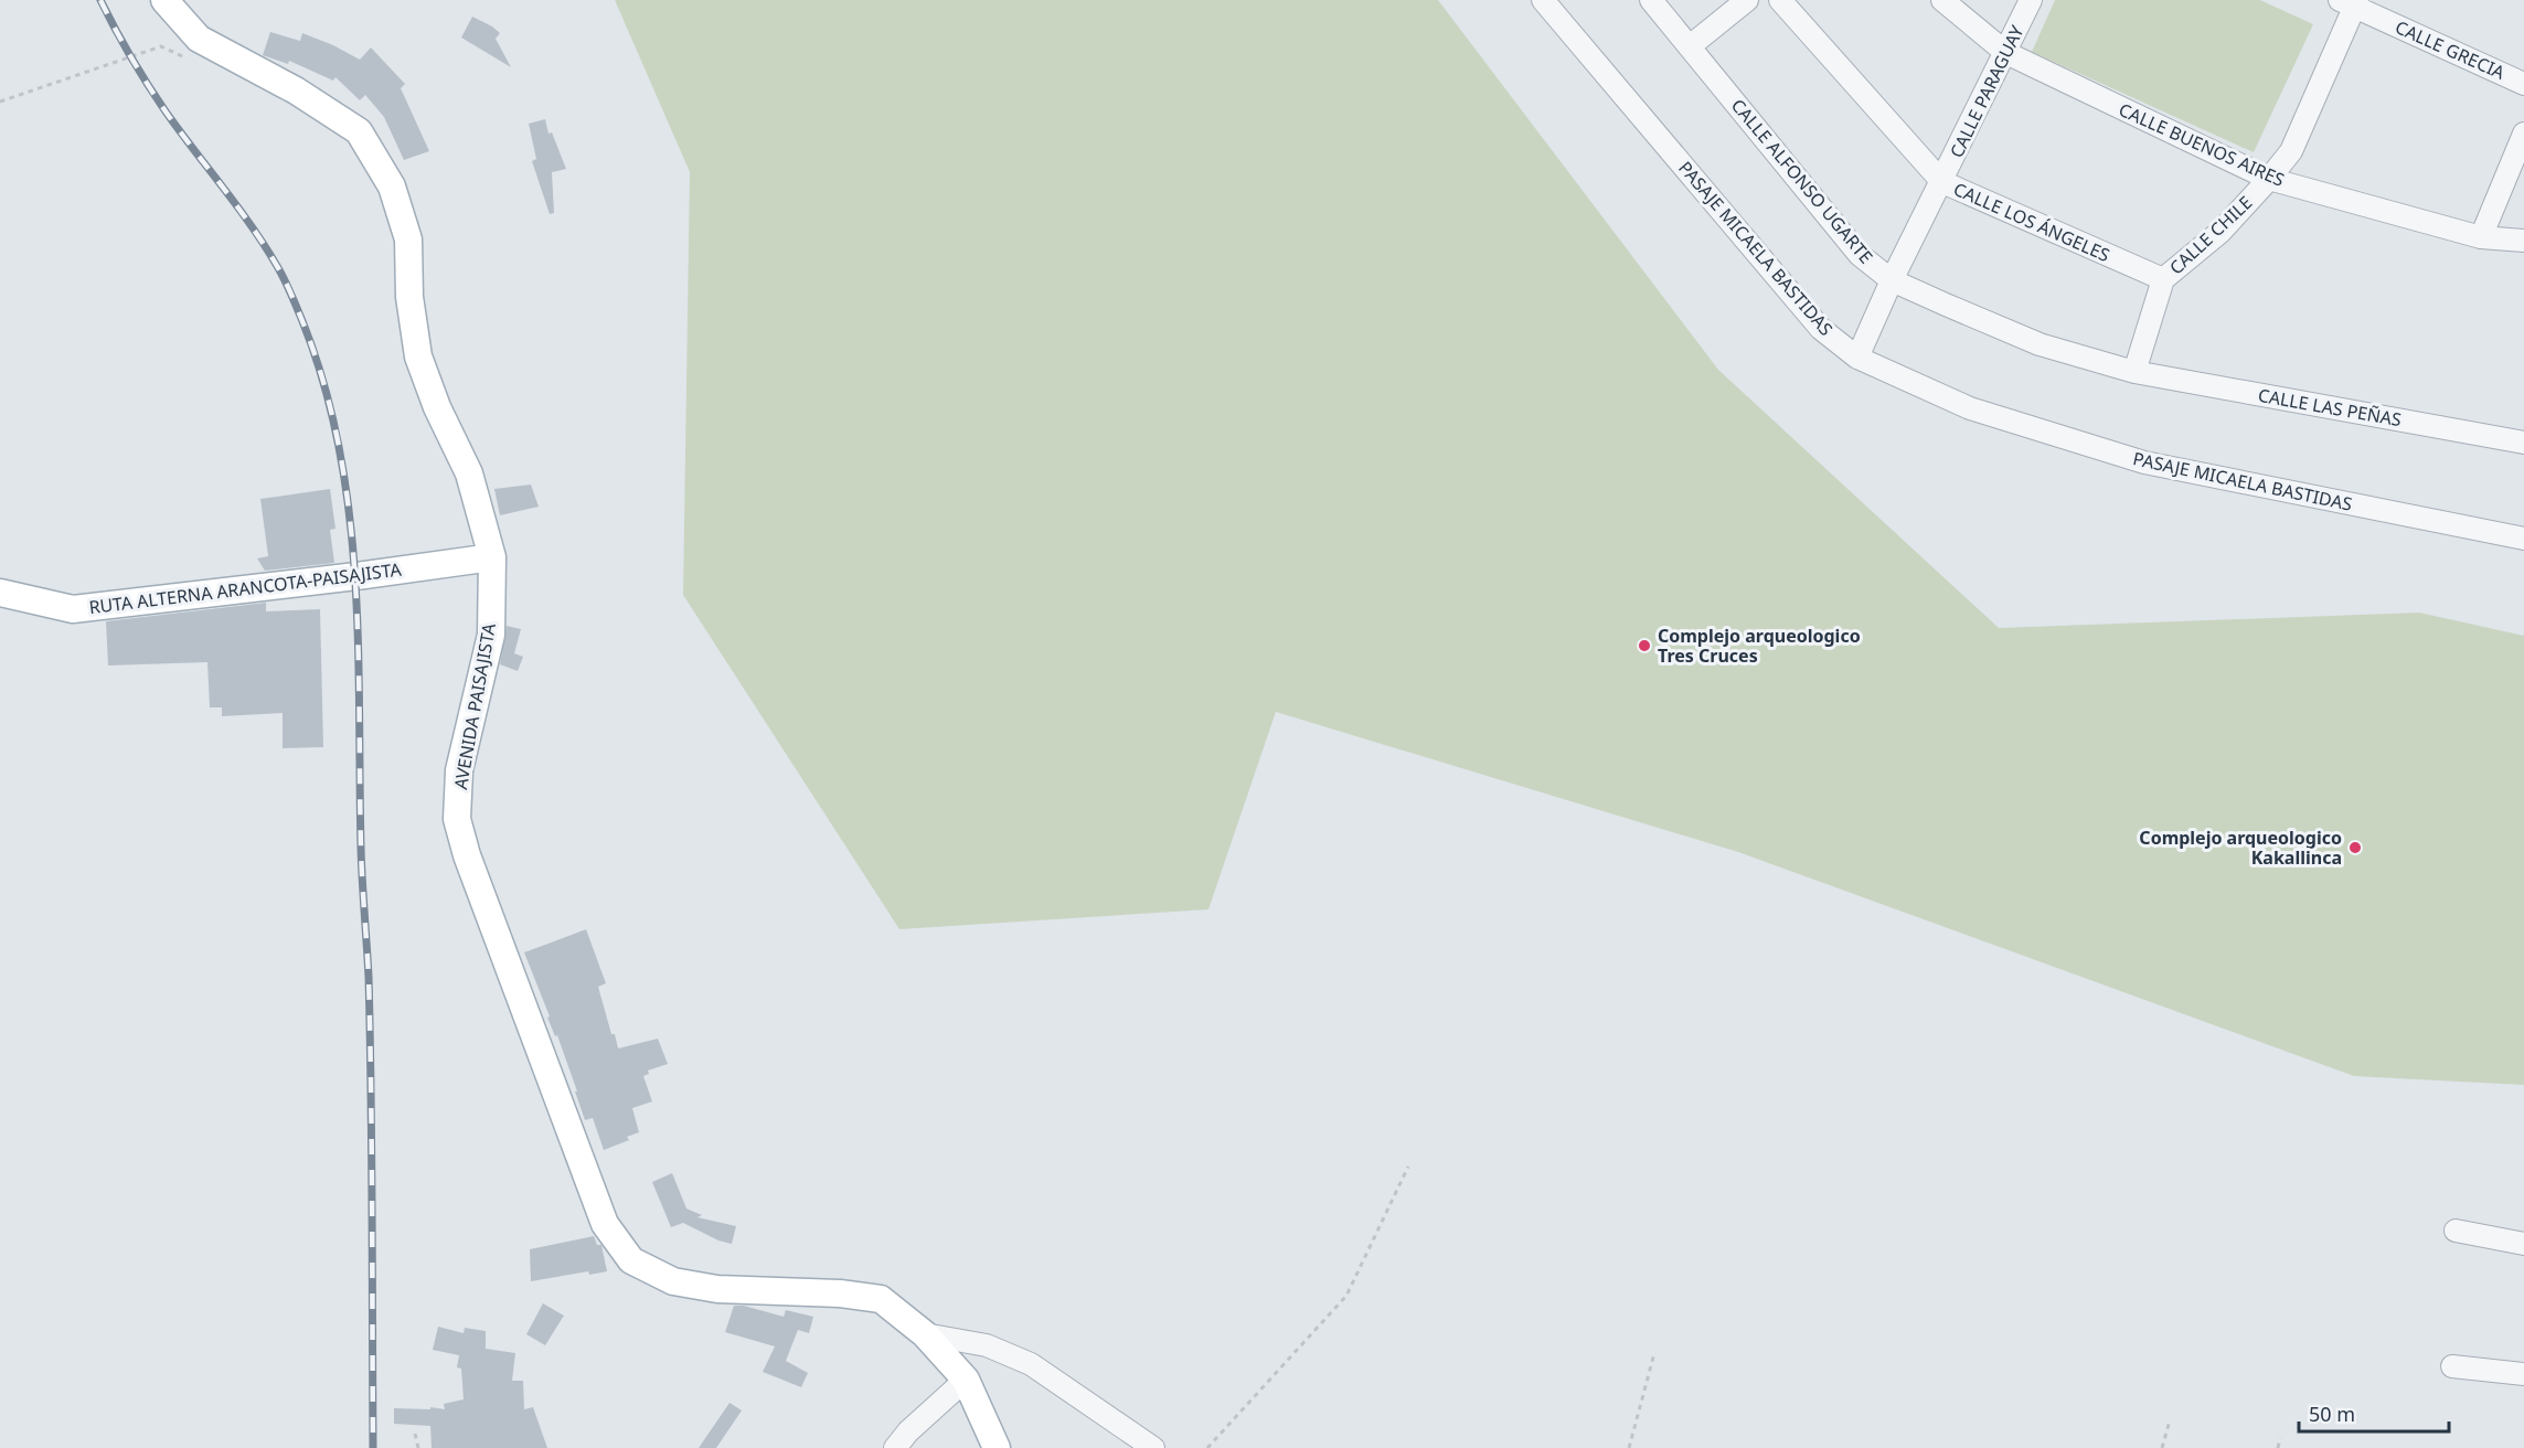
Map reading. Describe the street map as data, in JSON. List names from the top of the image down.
{
  "streets": {
    "main road": ["RUTA ALTERNA ARANCOTA-PAISAJISTA", "AVENIDA PAISAJISTA"],
    "street": [
      "CALLE GRECIA",
      "CALLE PARAGUAY",
      "CALLE BUENOS AIRES",
      "CALLE ALFONSO UGARTE",
      "CALLE LOS ÁNGELES",
      "CALLE CHILE",
      "PASAJE MICAELA BASTIDAS",
      "CALLE LAS PEÑAS"
    ]
  },
  "crossings": [
    ["CALLE GRECIA", "CALLE CHILE"],
    ["CALLE PARAGUAY", "CALLE BUENOS AIRES"],
    ["CALLE PARAGUAY", "CALLE ALFONSO UGARTE"],
    ["CALLE PARAGUAY", "CALLE LOS ÁNGELES"],
    ["CALLE PARAGUAY", "PASAJE MICAELA BASTIDAS"],
    ["CALLE BUENOS AIRES", "CALLE CHILE"],
    ["CALLE ALFONSO UGARTE", "CALLE CHILE"],
    ["CALLE ALFONSO UGARTE", "CALLE LAS PEÑAS"],
    ["CALLE LOS ÁNGELES", "CALLE CHILE"],
    ["CALLE CHILE", "CALLE LAS PEÑAS"],
    ["RUTA ALTERNA ARANCOTA-PAISAJISTA", "AVENIDA PAISAJISTA"]
  ],
  "places": ["Complejo arqueologico Tres Cruces", "Complejo arqueologico Kakallinca"],
  "scale_bar": "50 m"
}
